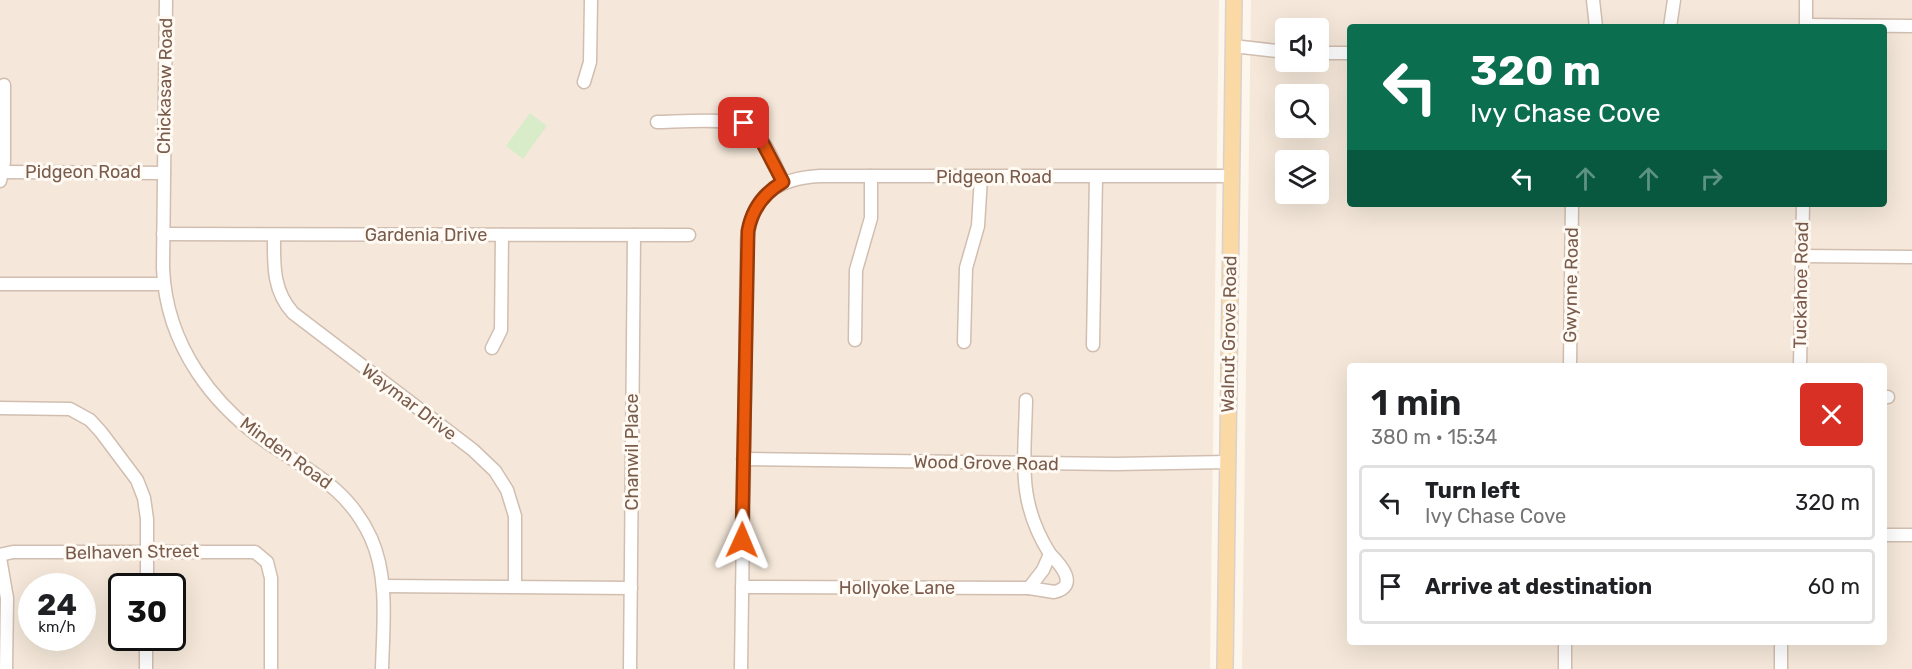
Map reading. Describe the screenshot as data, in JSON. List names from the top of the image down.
{
  "streets": {
    "main road": ["Walnut Grove Road"],
    "street": [
      "Chickasaw Road",
      "Pidgeon Road",
      "Gardenia Drive",
      "Gwynne Road",
      "Tuckahoe Road",
      "Waymar Drive",
      "Chanwil Place",
      "Minden Road",
      "Wood Grove Road",
      "Belhaven Street",
      "Hollyoke Lane"
    ]
  },
  "crossings": [
    ["Chickasaw Road", "Pidgeon Road"],
    ["Chickasaw Road", "Minden Road"],
    ["Pidgeon Road", "Walnut Grove Road"],
    ["Pidgeon Road", "Minden Road"],
    ["Gardenia Drive", "Waymar Drive"],
    ["Gardenia Drive", "Chanwil Place"],
    ["Gardenia Drive", "Minden Road"],
    ["Walnut Grove Road", "Wood Grove Road"]
  ],
  "page": {
    "turn": ["320 m", "Ivy Chase Cove"],
    "heading": ["1 min", "380 m · 15:34"],
    "list": [
      {
        "name": "Turn left",
        "note": "Ivy Chase Cove",
        "value": "320 m"
      },
      {
        "name": "Arrive at destination",
        "value": "60 m"
      }
    ],
    "speed": "24 km/h",
    "limit": "30"
  }
}
